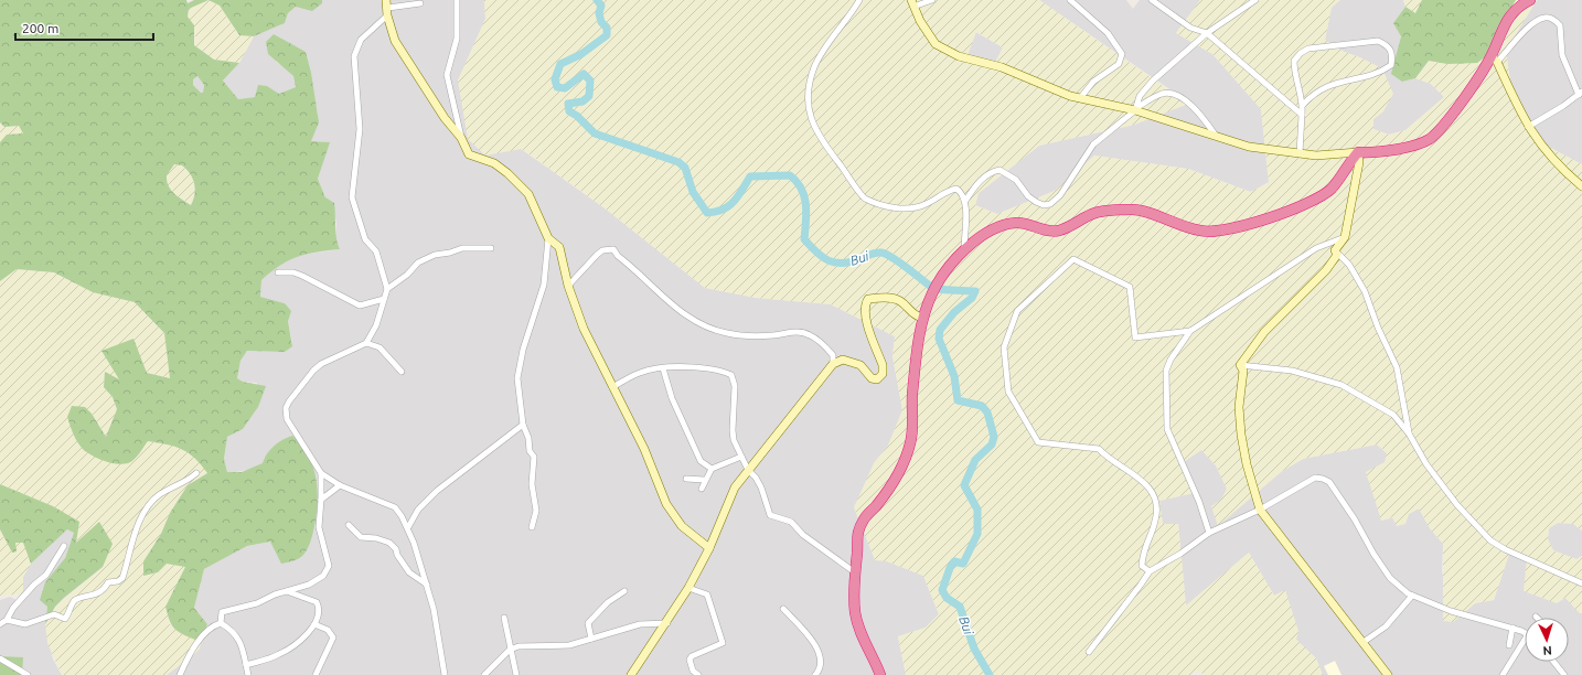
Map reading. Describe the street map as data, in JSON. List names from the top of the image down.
{
  "water": ["Bui"],
  "scale_bar": "200 m",
  "north": "bottom"
}
